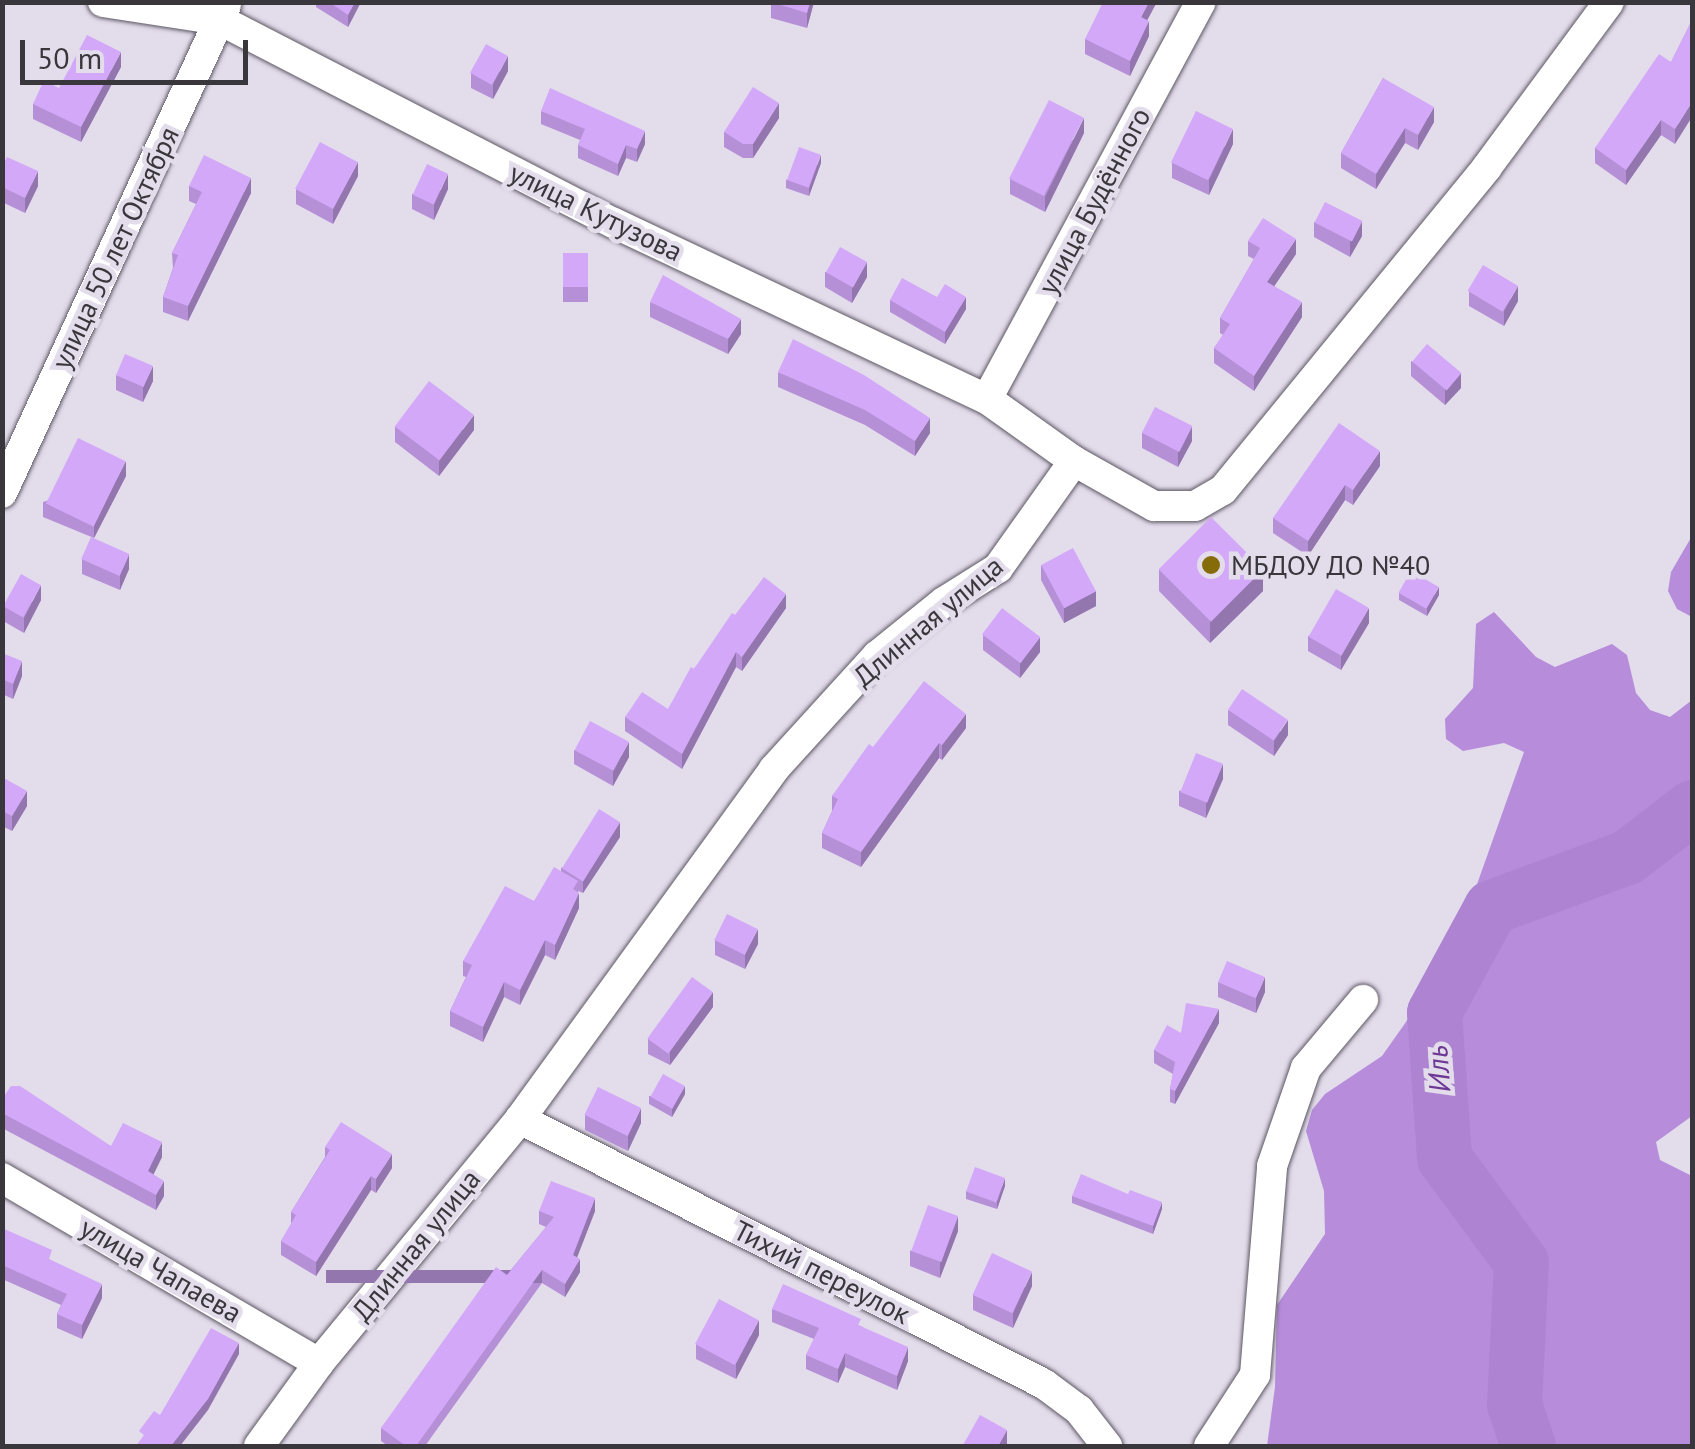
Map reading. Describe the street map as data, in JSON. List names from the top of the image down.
{
  "streets": {
    "street": [
      "улица Будённого",
      "улица Кутузова",
      "улица 50 лет Октября",
      "Длинная улица",
      "улица Чапаева",
      "Тихий переулок"
    ]
  },
  "crossings": [
    ["улица Будённого", "улица Кутузова"],
    ["улица Кутузова", "улица 50 лет Октября"],
    ["улица Кутузова", "Длинная улица"],
    ["Длинная улица", "улица Чапаева"],
    ["Длинная улица", "Тихий переулок"]
  ],
  "water": ["Иль"],
  "places": ["МБДОУ ДО №40"],
  "scale_bar": "50 m"
}
